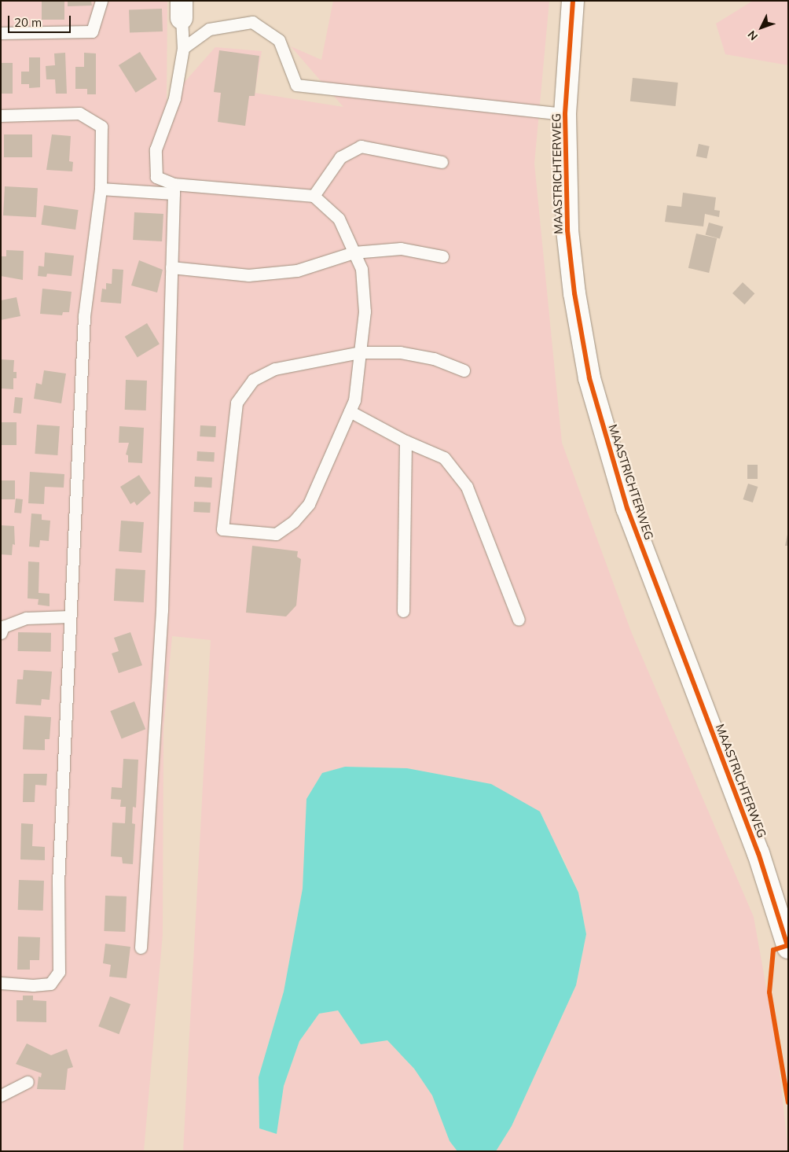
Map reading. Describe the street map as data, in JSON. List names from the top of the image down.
{
  "streets": {
    "main road": ["MAASTRICHTERWEG"]
  },
  "scale_bar": "20 m",
  "north": "bottom left"
}
